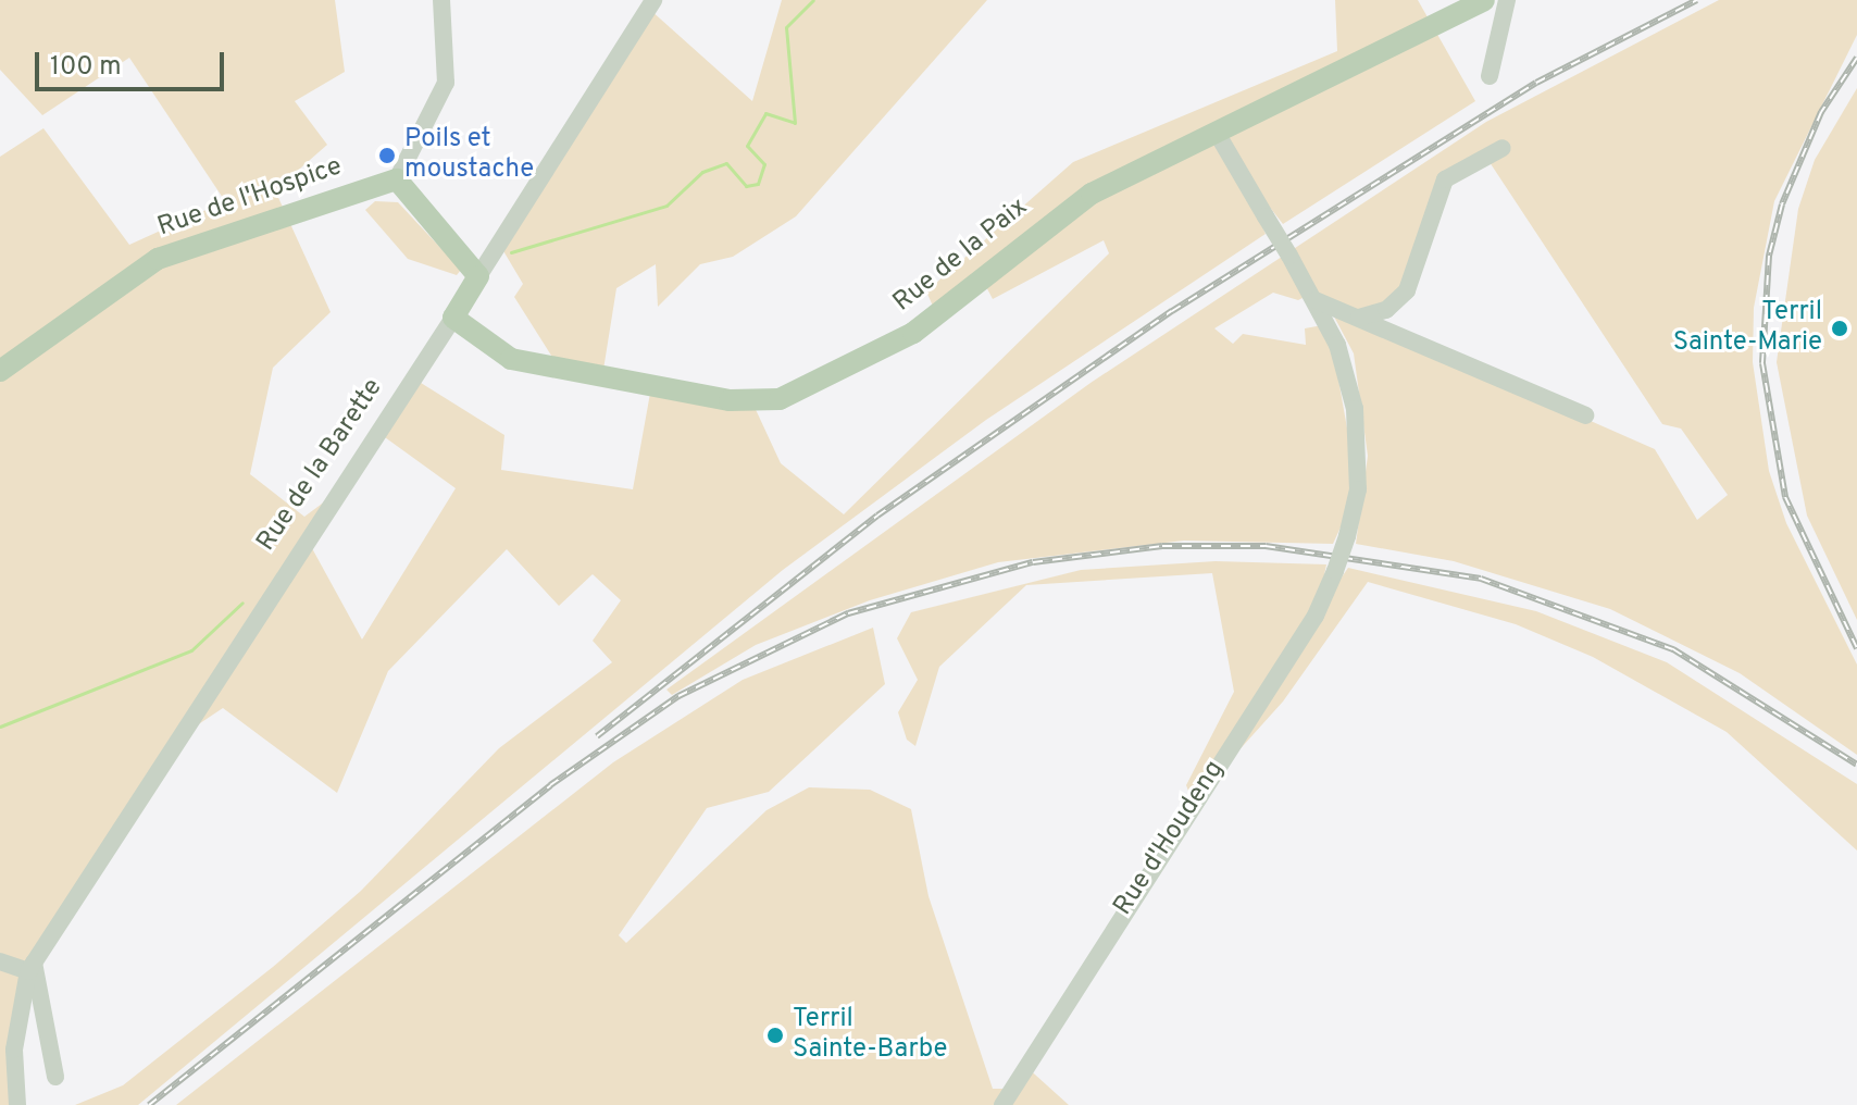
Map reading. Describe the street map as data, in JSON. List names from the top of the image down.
{
  "streets": {
    "main road": ["Rue de l'Hospice", "Rue de la Paix", "Rue de la Barette"],
    "street": ["Rue d'Houdeng"]
  },
  "crossings": [
    ["Rue de la Paix", "Rue de la Barette"],
    ["Rue de la Paix", "Rue d'Houdeng"]
  ],
  "places": ["Poils et moustache", "Terril Sainte-Marie", "Terril Sainte-Barbe"],
  "scale_bar": "100 m"
}
